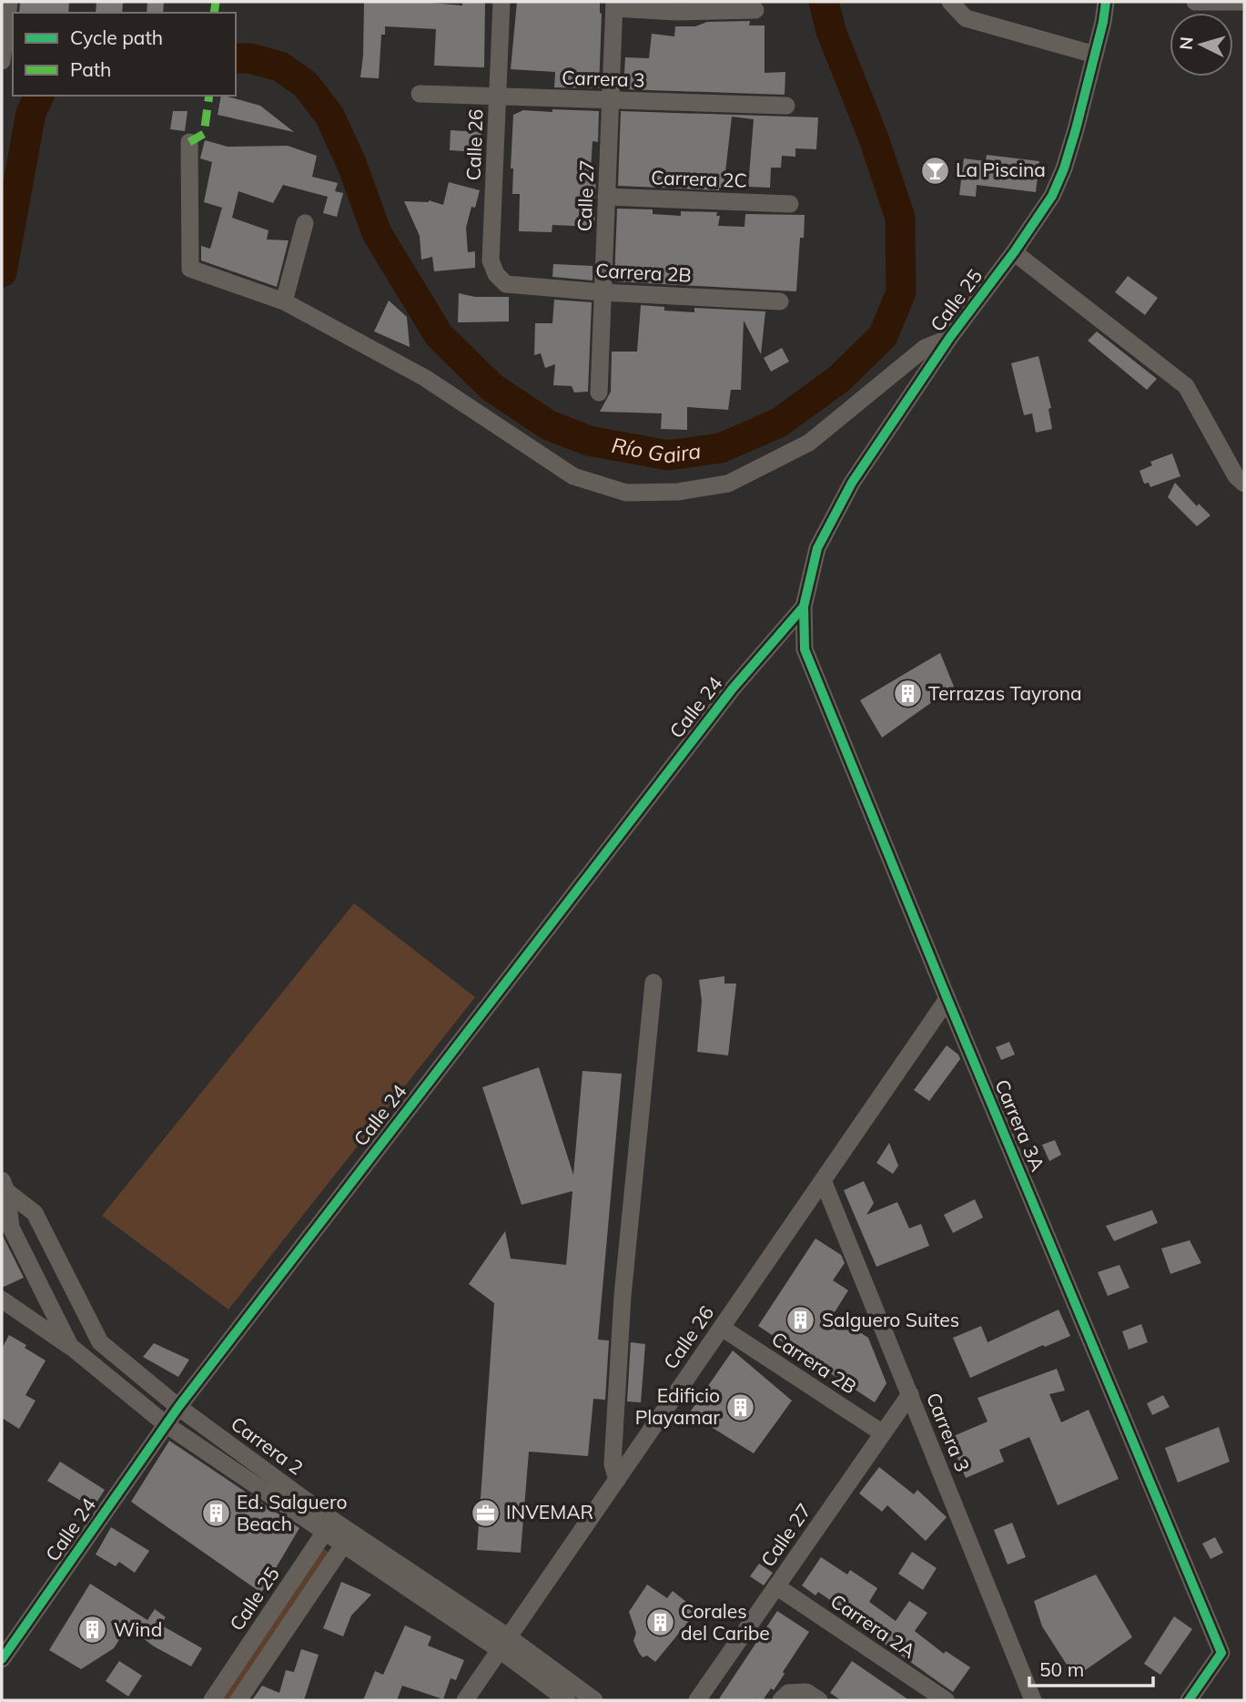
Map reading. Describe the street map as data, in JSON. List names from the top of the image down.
{
  "streets": {
    "street": [
      "Carrera 3",
      "Calle 26",
      "Carrera 2C",
      "Calle 27",
      "Carrera 2B",
      "Calle 25",
      "Calle 24",
      "Carrera 3A",
      "Carrera 2",
      "Carrera 2A"
    ]
  },
  "crossings": [
    ["Carrera 3", "Calle 26"],
    ["Carrera 3", "Calle 27"],
    ["Calle 26", "Carrera 2B"],
    ["Calle 26", "Carrera 3A"],
    ["Calle 26", "Carrera 2"],
    ["Carrera 2C", "Calle 27"],
    ["Calle 27", "Carrera 2B"],
    ["Calle 27", "Carrera 2A"],
    ["Calle 25", "Calle 24"],
    ["Calle 25", "Carrera 3A"],
    ["Calle 25", "Carrera 2"],
    ["Calle 24", "Carrera 3A"],
    ["Calle 24", "Carrera 2"]
  ],
  "water": ["Río Gaira"],
  "places": {
    "bar": ["La Piscina"],
    "building": [
      "Terrazas Tayrona",
      "Salguero Suites",
      "Edificio Playamar",
      "Ed. Salguero Beach",
      "Corales del Caribe",
      "Wind"
    ],
    "office": ["INVEMAR"]
  },
  "legend": ["Cycle path", "Path"],
  "scale_bar": "50 m",
  "north": "left"
}
